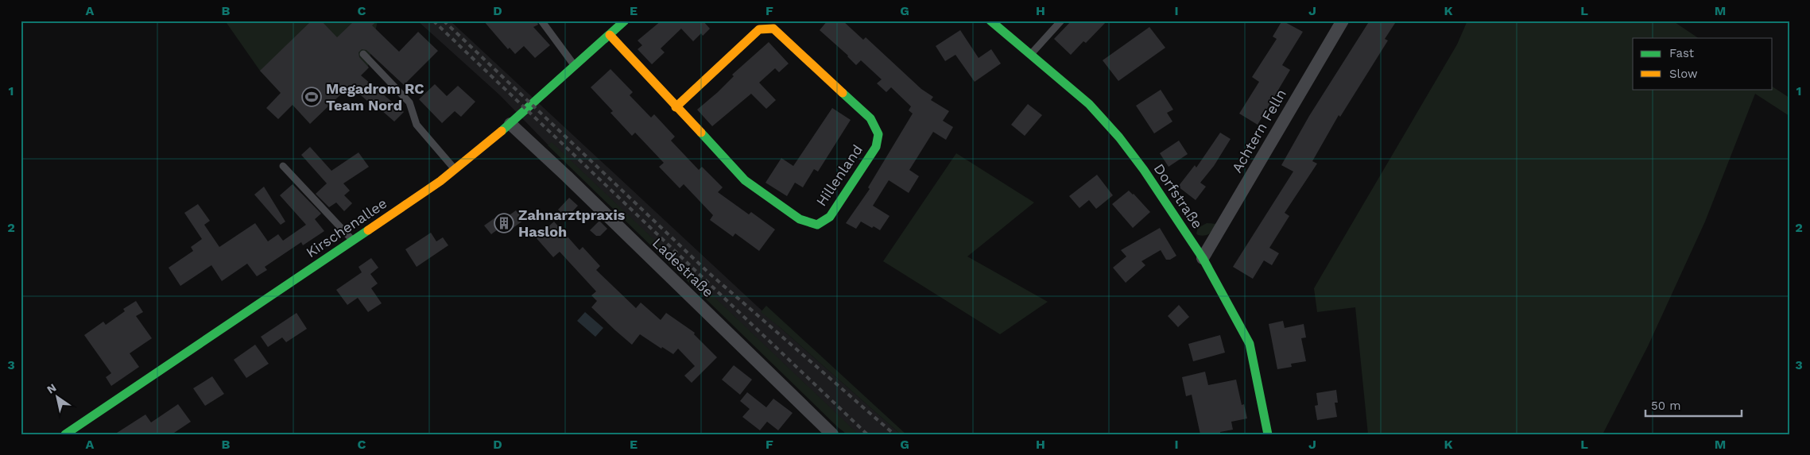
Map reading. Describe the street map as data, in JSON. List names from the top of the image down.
{
  "streets": {
    "street": [
      "Achtern Felln",
      "Hillenland",
      "Dorfstraße",
      "Kirschenallee",
      "Ladestraße"
    ]
  },
  "crossings": [
    ["Achtern Felln", "Dorfstraße"],
    ["Hillenland", "Kirschenallee"],
    ["Kirschenallee", "Ladestraße"]
  ],
  "places": {
    "sports": ["Megadrom RC Team Nord"],
    "building": ["Zahnarztpraxis Hasloh"]
  },
  "legend": ["Fast", "Slow"],
  "scale_bar": "50 m",
  "north": "top left",
  "grid": {
    "columns": [
      "A",
      "B",
      "C",
      "D",
      "E",
      "F",
      "G",
      "H",
      "I",
      "J",
      "K",
      "L",
      "M"
    ],
    "rows": ["1", "2", "3"]
  }
}
